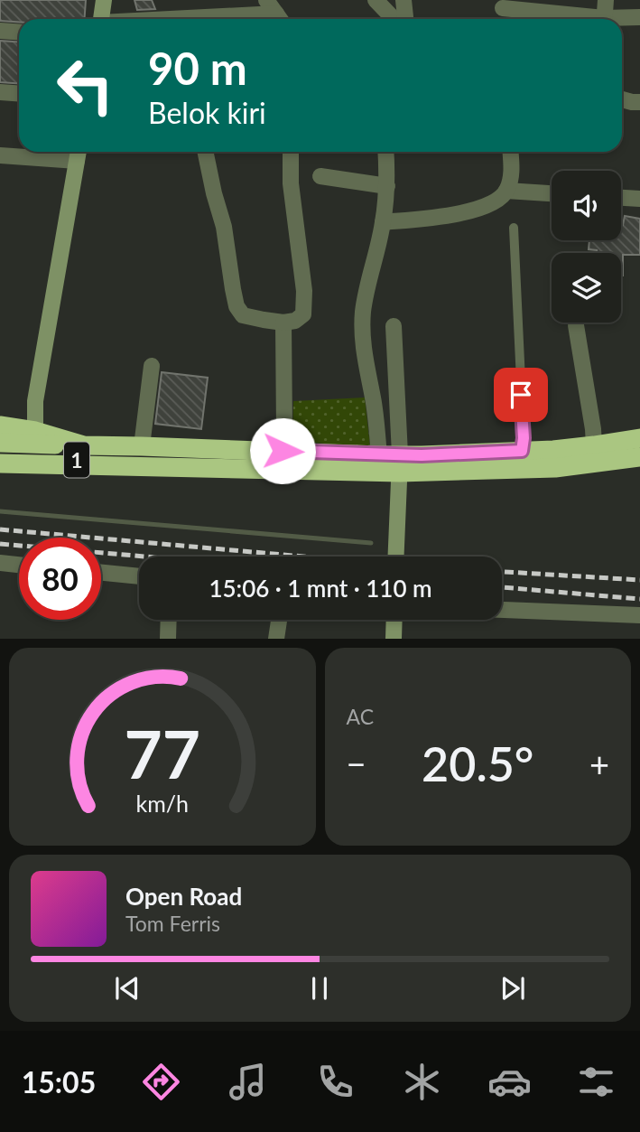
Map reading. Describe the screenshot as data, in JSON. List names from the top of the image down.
{
  "streets": {
    "highway": ["1"]
  },
  "page": {
    "turn": ["90 m", "Belok kiri"],
    "limit": "80",
    "trip": "15:06 · 1 mnt · 110 m",
    "tile": "AC",
    "heat": ["−", "20.5°", "+"],
    "song": ["Open Road", "Tom Ferris"],
    "tabs": "15:05",
    "gauge": ["77", "km/h"]
  }
}
